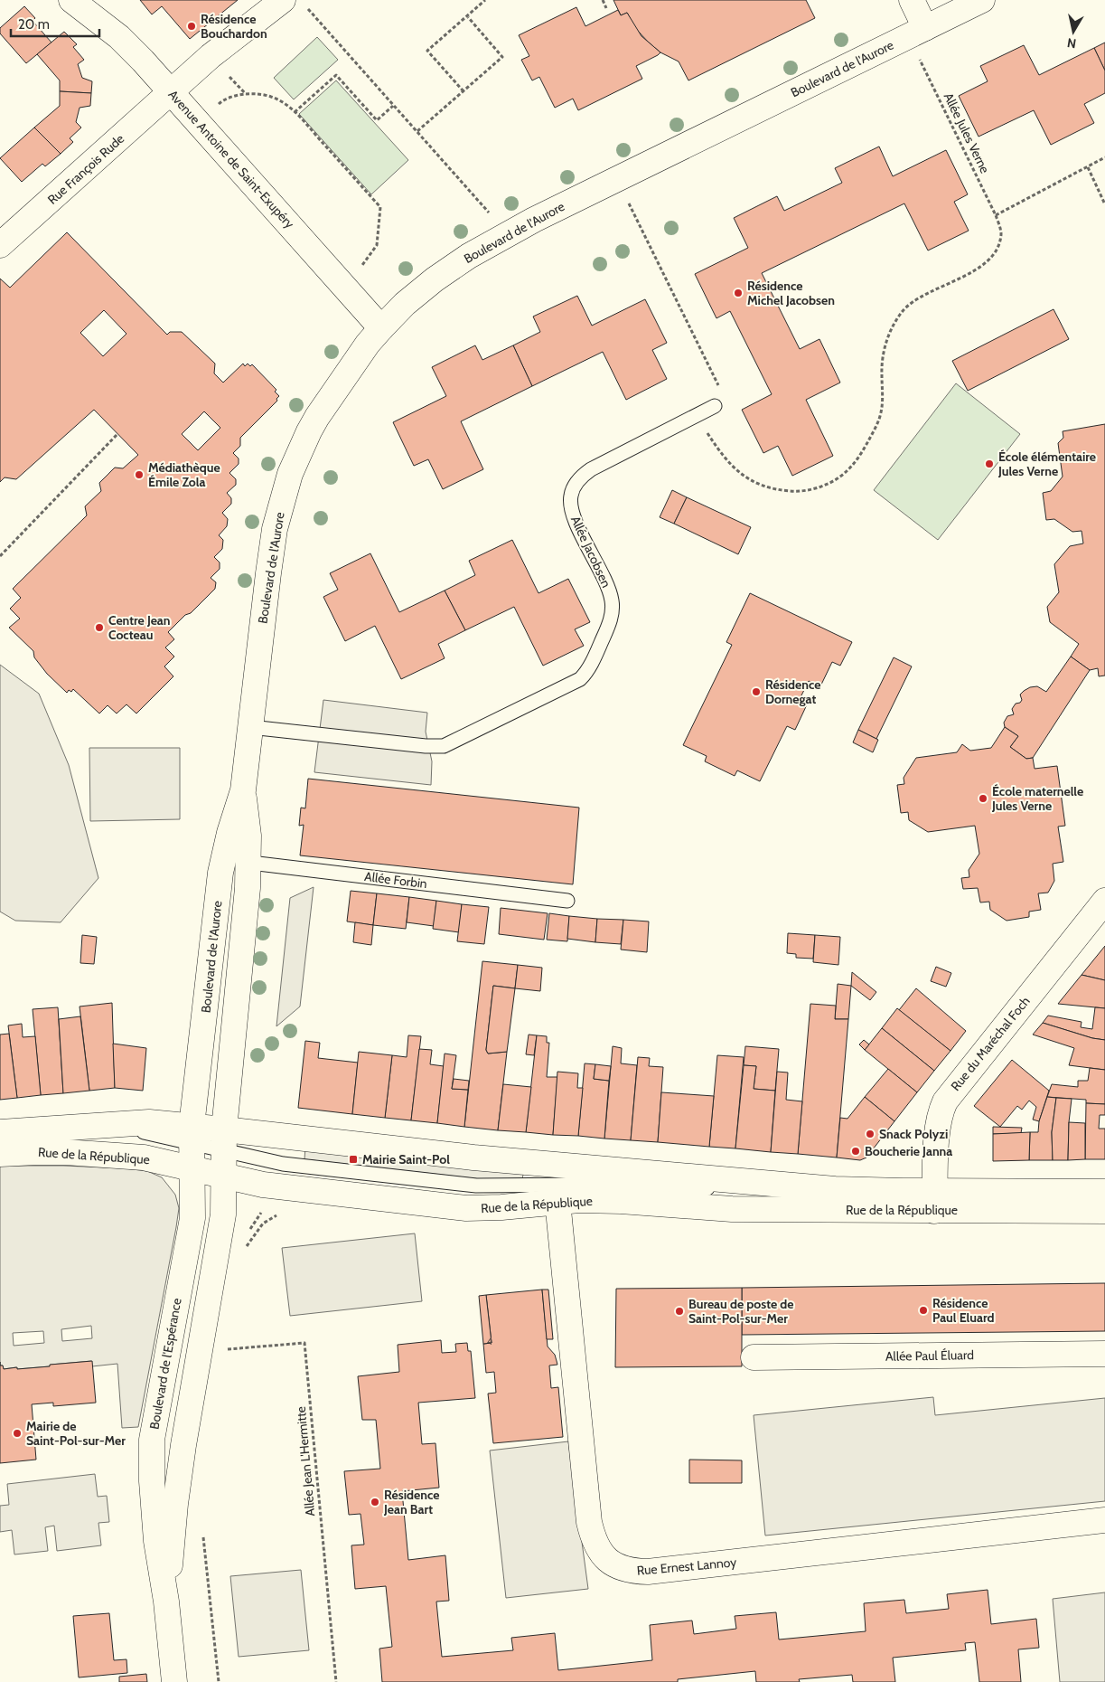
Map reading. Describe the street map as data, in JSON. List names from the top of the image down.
{
  "streets": {
    "street": [
      "Boulevard de l'Aurore",
      "Avenue Antoine de Saint-Exupéry",
      "Rue François Rude",
      "Rue du Maréchal Foch",
      "Rue de la République",
      "Allée Paul Éluard",
      "Boulevard de l'Espérance",
      "Rue Ernest Lannoy"
    ],
    "lane": ["Allée Jacobsen", "Allée Forbin"],
    "path": ["Allée Jules Verne", "Allée Jean L'Hermitte"]
  },
  "crossings": [
    ["Boulevard de l'Aurore", "Avenue Antoine de Saint-Exupéry"],
    ["Boulevard de l'Aurore", "Allée Jacobsen"],
    ["Boulevard de l'Aurore", "Allée Forbin"],
    ["Boulevard de l'Aurore", "Rue de la République"],
    ["Boulevard de l'Aurore", "Boulevard de l'Espérance"],
    ["Allée Jules Verne", "Allée Jacobsen"],
    ["Avenue Antoine de Saint-Exupéry", "Rue François Rude"],
    ["Rue du Maréchal Foch", "Rue de la République"],
    ["Rue de la République", "Boulevard de l'Espérance"],
    ["Rue de la République", "Rue Ernest Lannoy"],
    ["Boulevard de l'Espérance", "Allée Jean L'Hermitte"]
  ],
  "places": {
    "other": [
      "Résidence Bouchardon",
      "Résidence Michel Jacobsen",
      "École élémentaire Jules Verne",
      "Médiathèque Émile Zola",
      "Centre Jean Cocteau",
      "Résidence Dornegat",
      "École maternelle Jules Verne",
      "Snack Polyzi",
      "Boucherie Janna",
      "Résidence Paul Eluard",
      "Bureau de poste de Saint-Pol-sur-Mer",
      "Mairie de Saint-Pol-sur-Mer",
      "Résidence Jean Bart"
    ],
    "transit": ["Mairie Saint-Pol"]
  },
  "house_numbers": ["4"],
  "scale_bar": "20 m",
  "north": "bottom"
}
